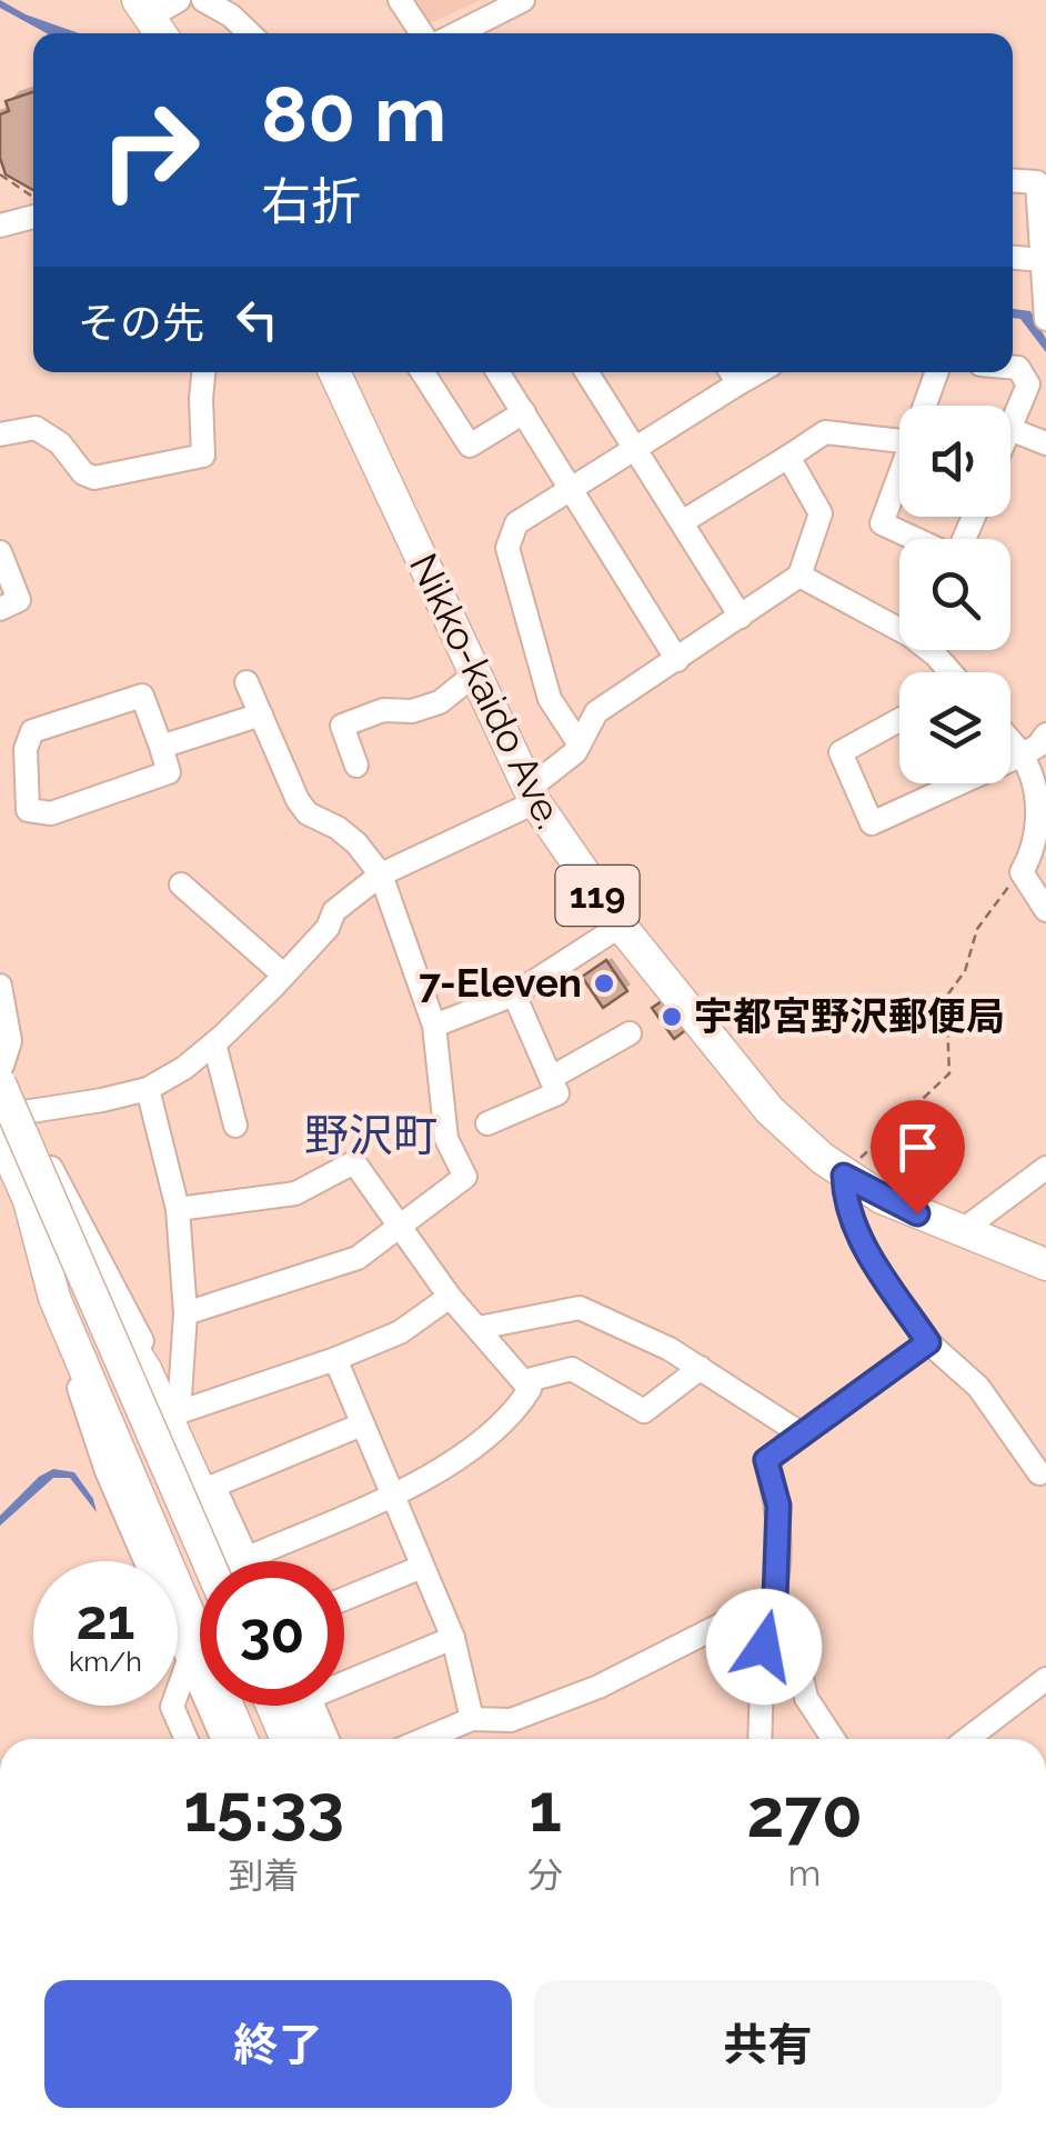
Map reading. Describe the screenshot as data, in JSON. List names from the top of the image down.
{
  "streets": {
    "highway": ["Nikko-kaido Ave.", "119"]
  },
  "districts": ["野沢町"],
  "places": ["7-Eleven", "宇都宮野沢郵便局"],
  "page": {
    "turn": ["80 m", "右折"],
    "then": "その先",
    "speed": "21 km/h",
    "limit": "30",
    "eta": [
      "15:33",
      "到着",
      "1",
      "分",
      "270",
      "m"
    ],
    "buttons": ["終了", "共有"]
  }
}
